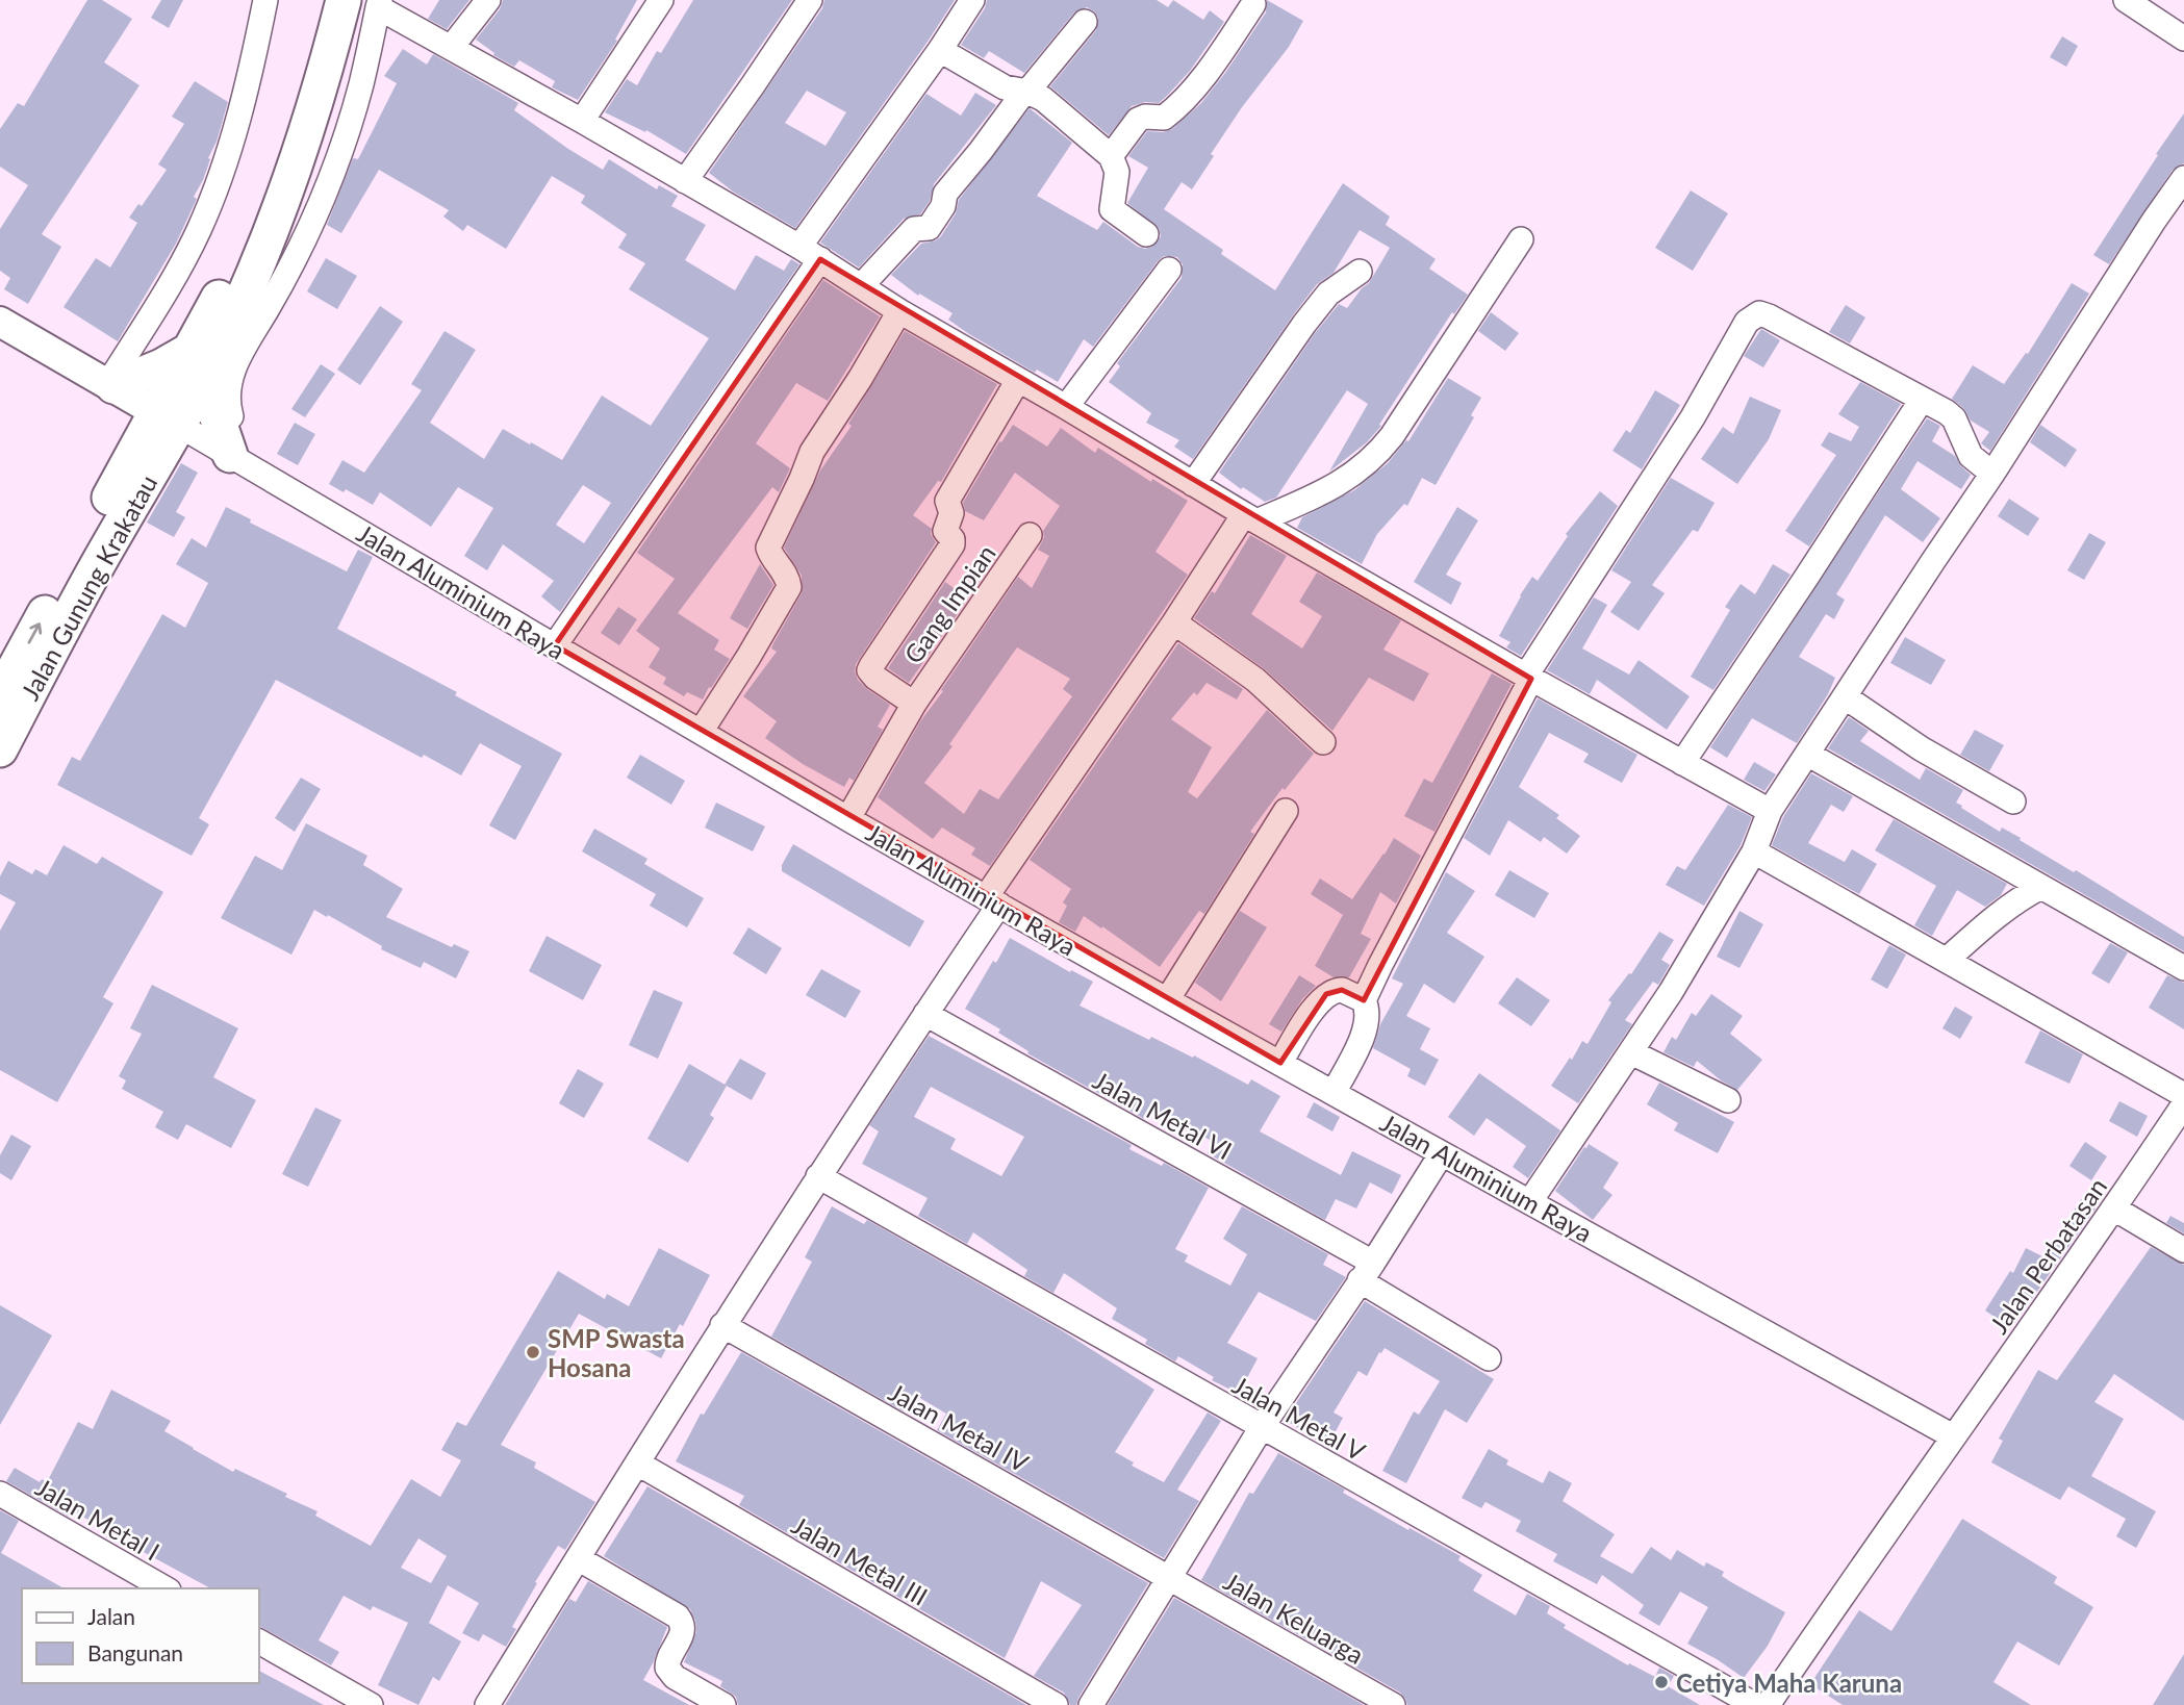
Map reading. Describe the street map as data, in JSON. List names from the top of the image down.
{
  "streets": {
    "highway": ["Jalan Gunung Krakatau"],
    "main road": ["Jalan Aluminium Raya"],
    "street": [
      "Gang Impian",
      "Jalan Metal VI",
      "Jalan Perbatasan",
      "Jalan Metal V",
      "Jalan Metal IV",
      "Jalan Metal I",
      "Jalan Metal III",
      "Jalan Keluarga"
    ]
  },
  "crossings": [
    ["Jalan Gunung Krakatau", "Jalan Aluminium Raya"],
    ["Jalan Aluminium Raya", "Gang Impian"],
    ["Jalan Aluminium Raya", "Jalan Perbatasan"],
    ["Jalan Metal IV", "Jalan Keluarga"]
  ],
  "places": ["SMP Swasta Hosana", "Cetiya Maha Karuna"],
  "legend": ["Jalan", "Bangunan"]
}
